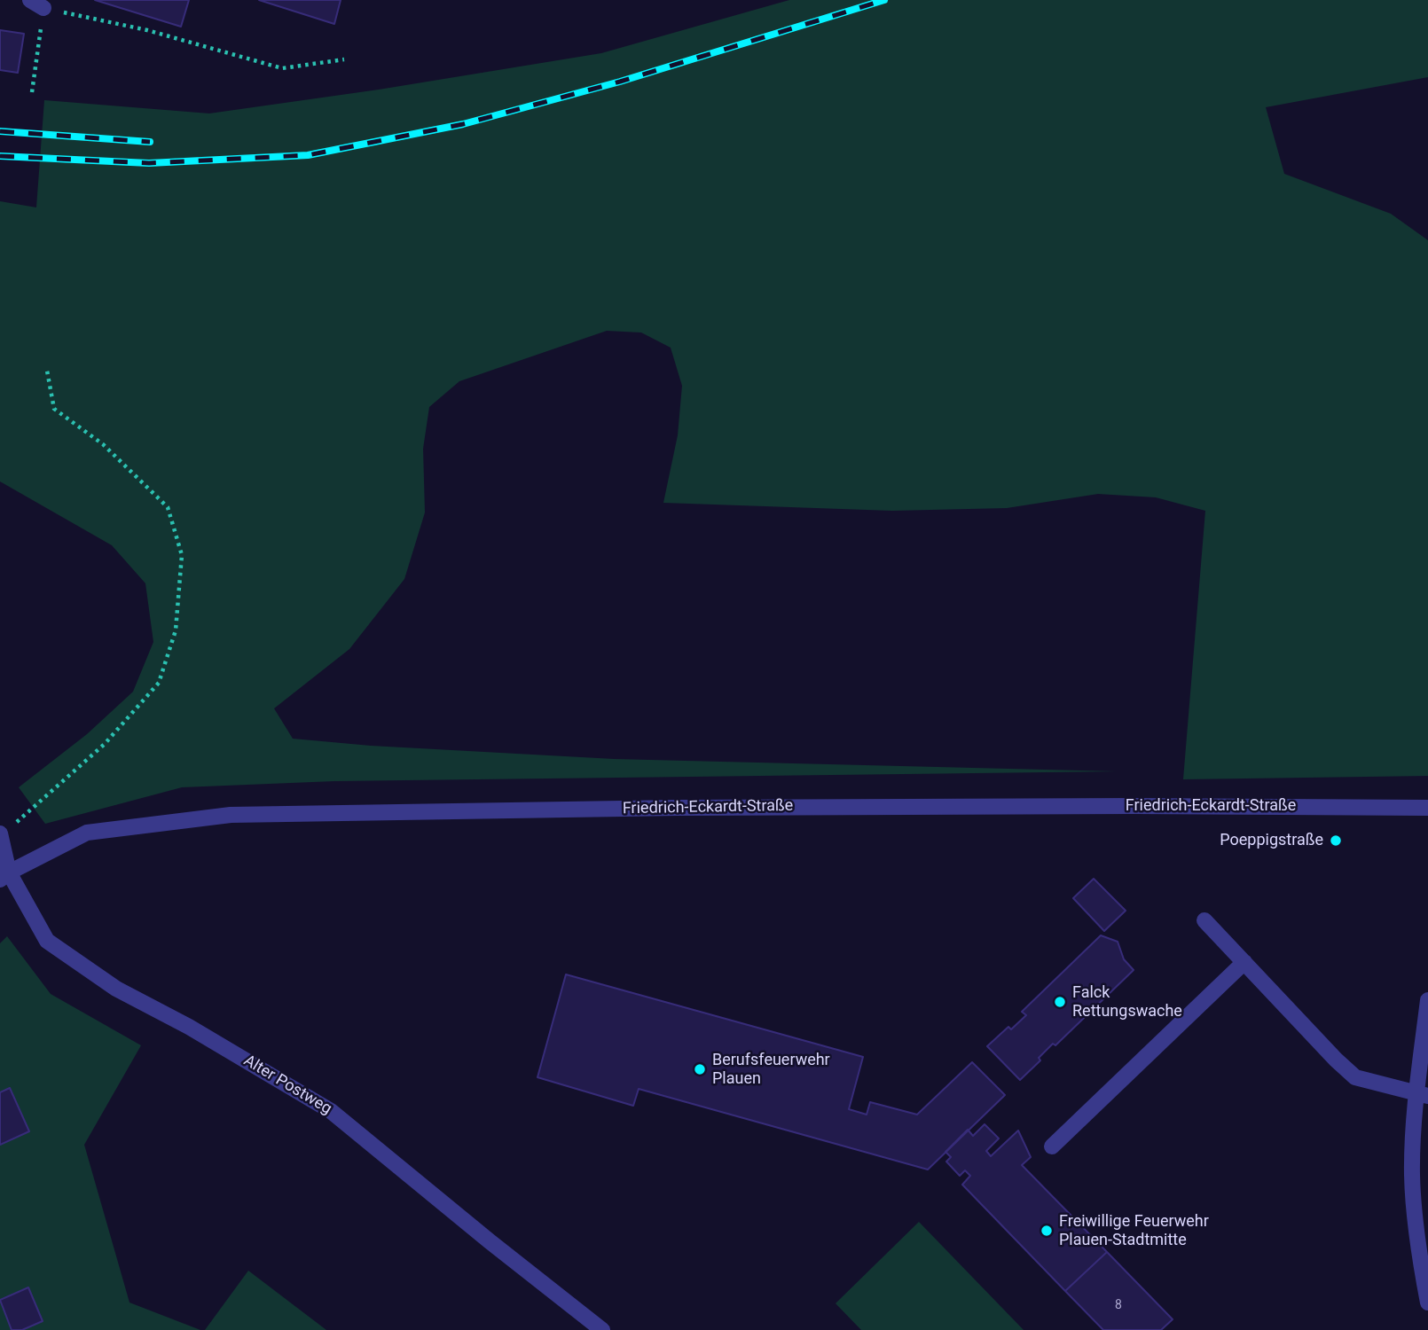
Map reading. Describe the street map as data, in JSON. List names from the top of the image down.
{
  "streets": {
    "street": ["Friedrich-Eckardt-Straße", "Alter Postweg"]
  },
  "crossings": [
    ["Friedrich-Eckardt-Straße", "Alter Postweg"]
  ],
  "places": [
    "Poeppigstraße",
    "Falck Rettungswache",
    "Berufsfeuerwehr Plauen",
    "Freiwillige Feuerwehr Plauen-Stadtmitte"
  ],
  "house_numbers": ["8"]
}
